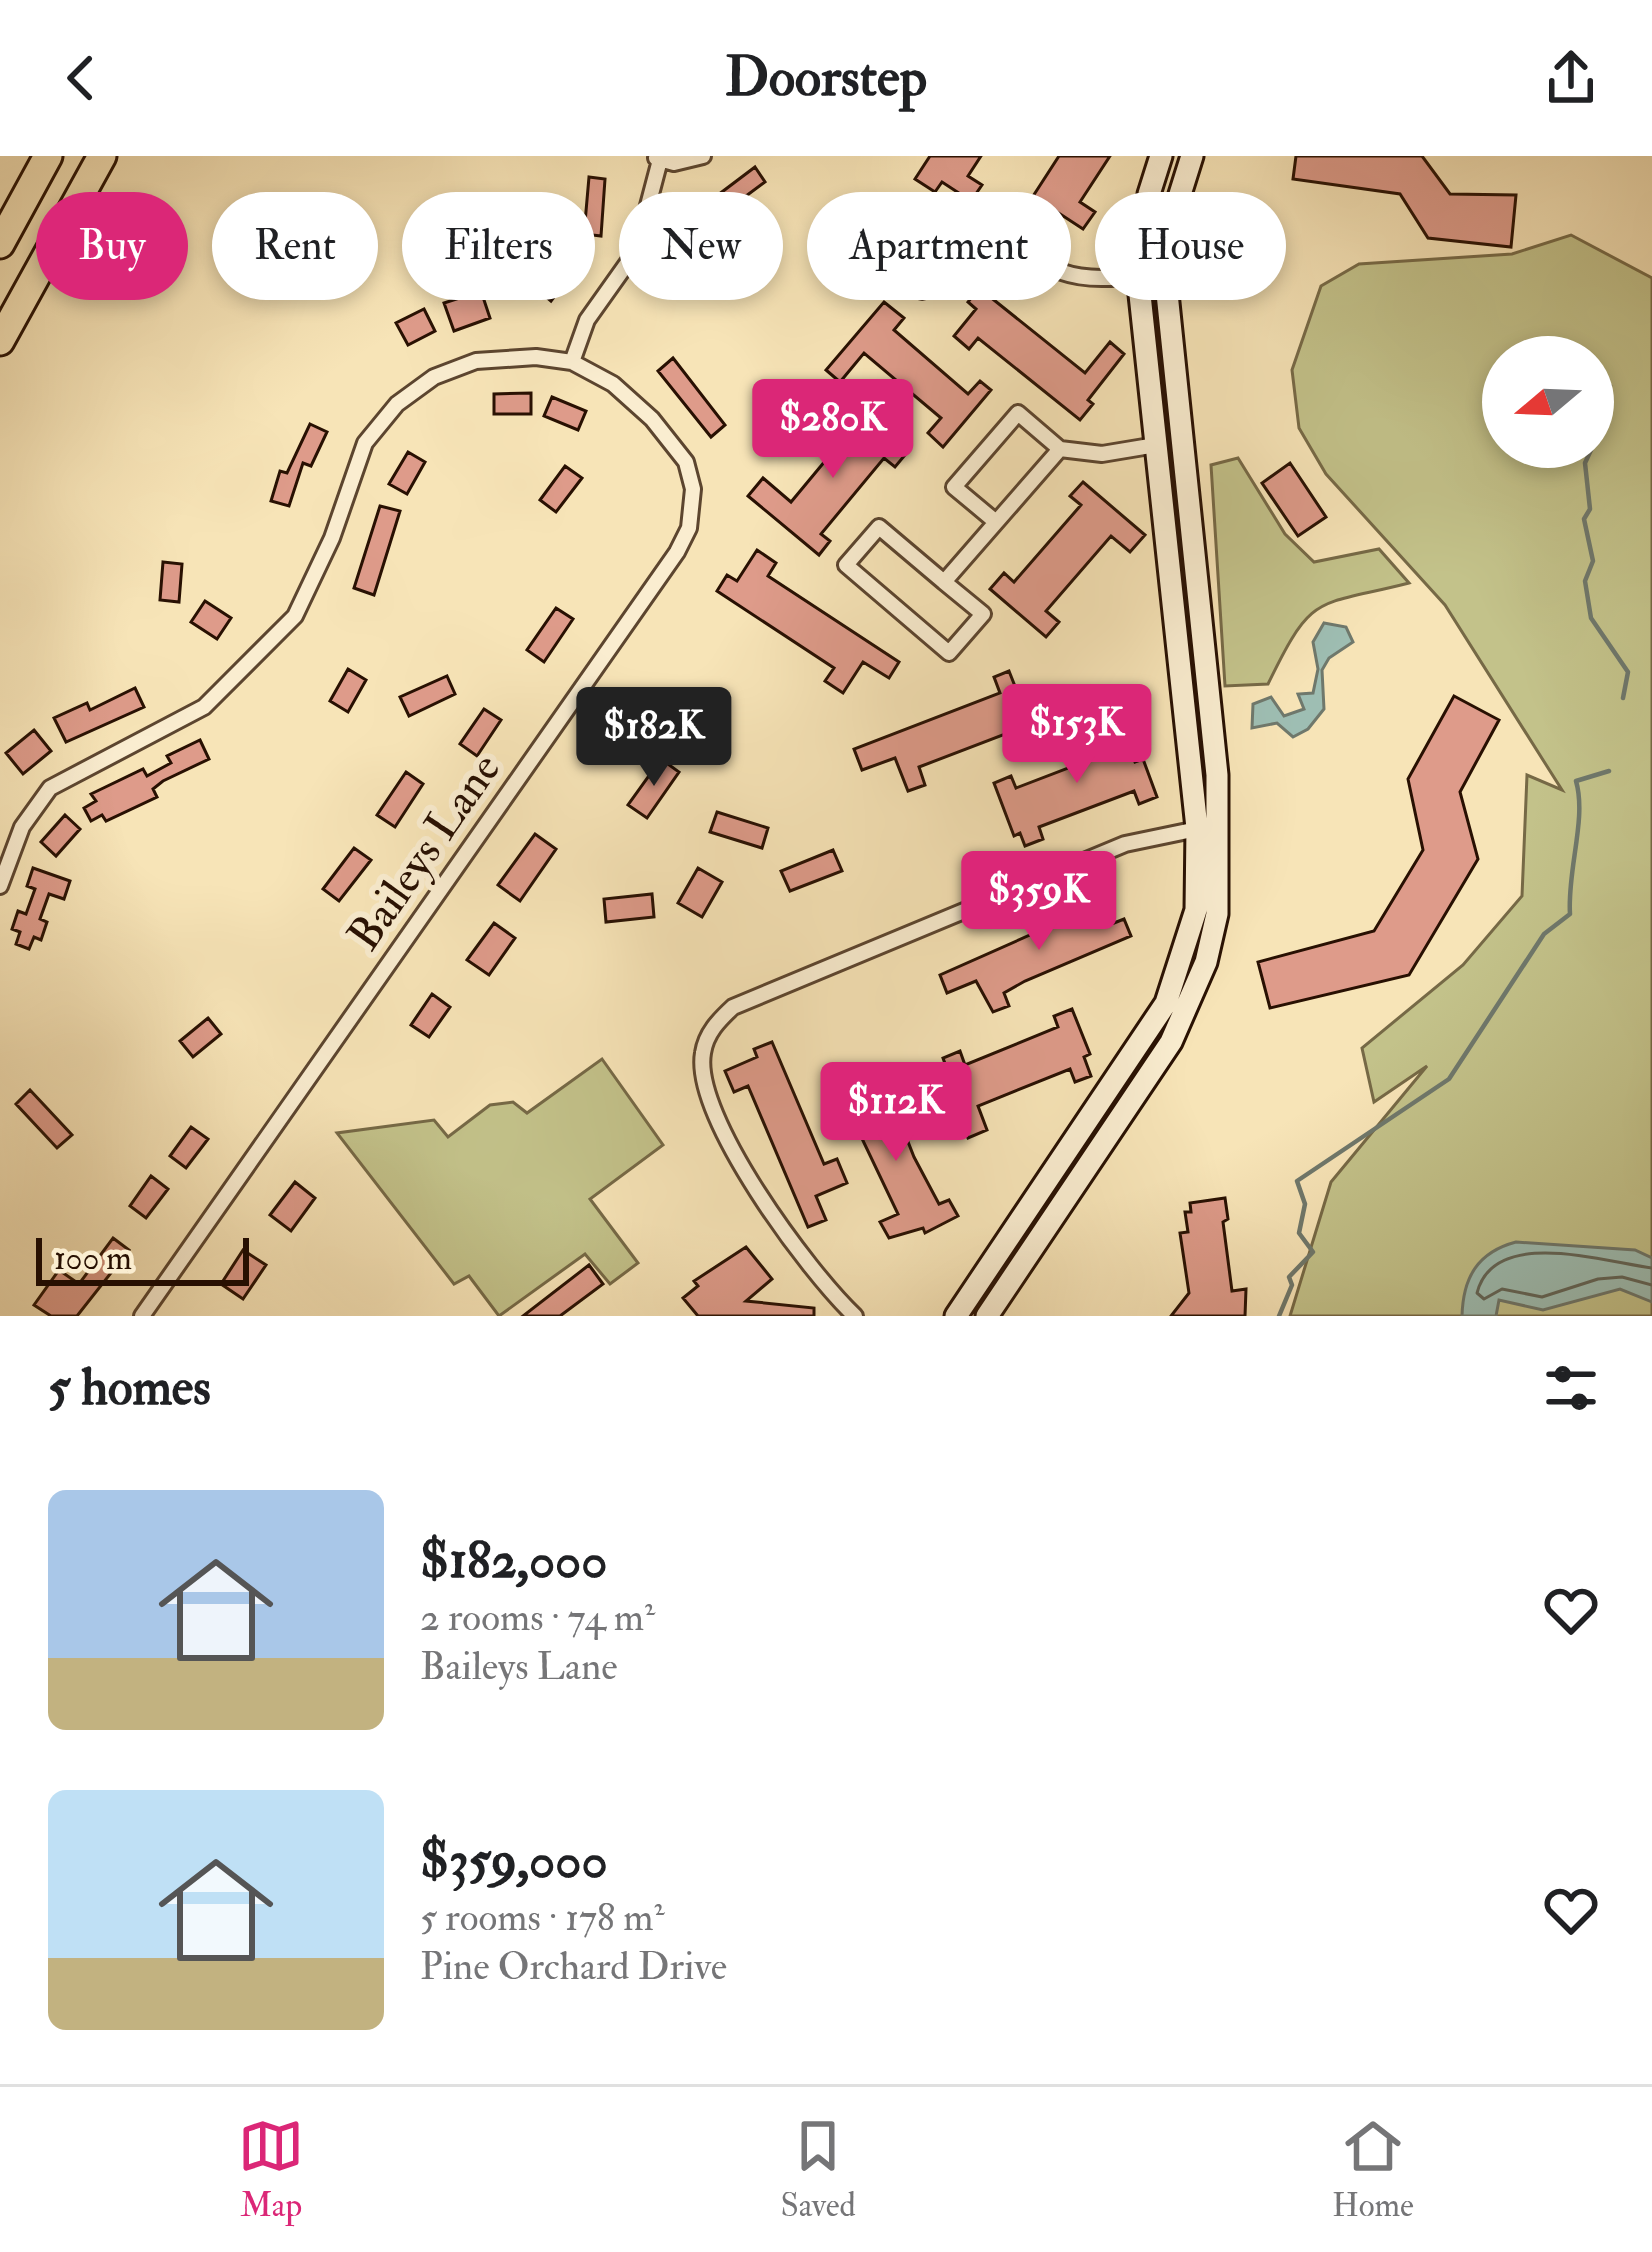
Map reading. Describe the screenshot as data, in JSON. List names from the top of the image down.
{
  "streets": {
    "street": ["Baileys Lane"]
  },
  "scale_bar": "100 m",
  "north": "left",
  "page": {
    "header": "Doorstep",
    "chip": [
      "Buy",
      "Rent",
      "Filters",
      "New",
      "Apartment",
      "House"
    ],
    "price": [
      "$280K",
      "$153K",
      "$182K",
      "$359K",
      "$112K"
    ],
    "scale": "100 m",
    "heading": "5 homes",
    "list": [
      {
        "name": "$182,000",
        "note": "2 rooms · 74 m² · Baileys Lane"
      },
      {
        "name": "$359,000",
        "note": "5 rooms · 178 m² · Pine Orchard Drive"
      }
    ],
    "tabs": ["Map", "Saved", "Home"]
  }
}
